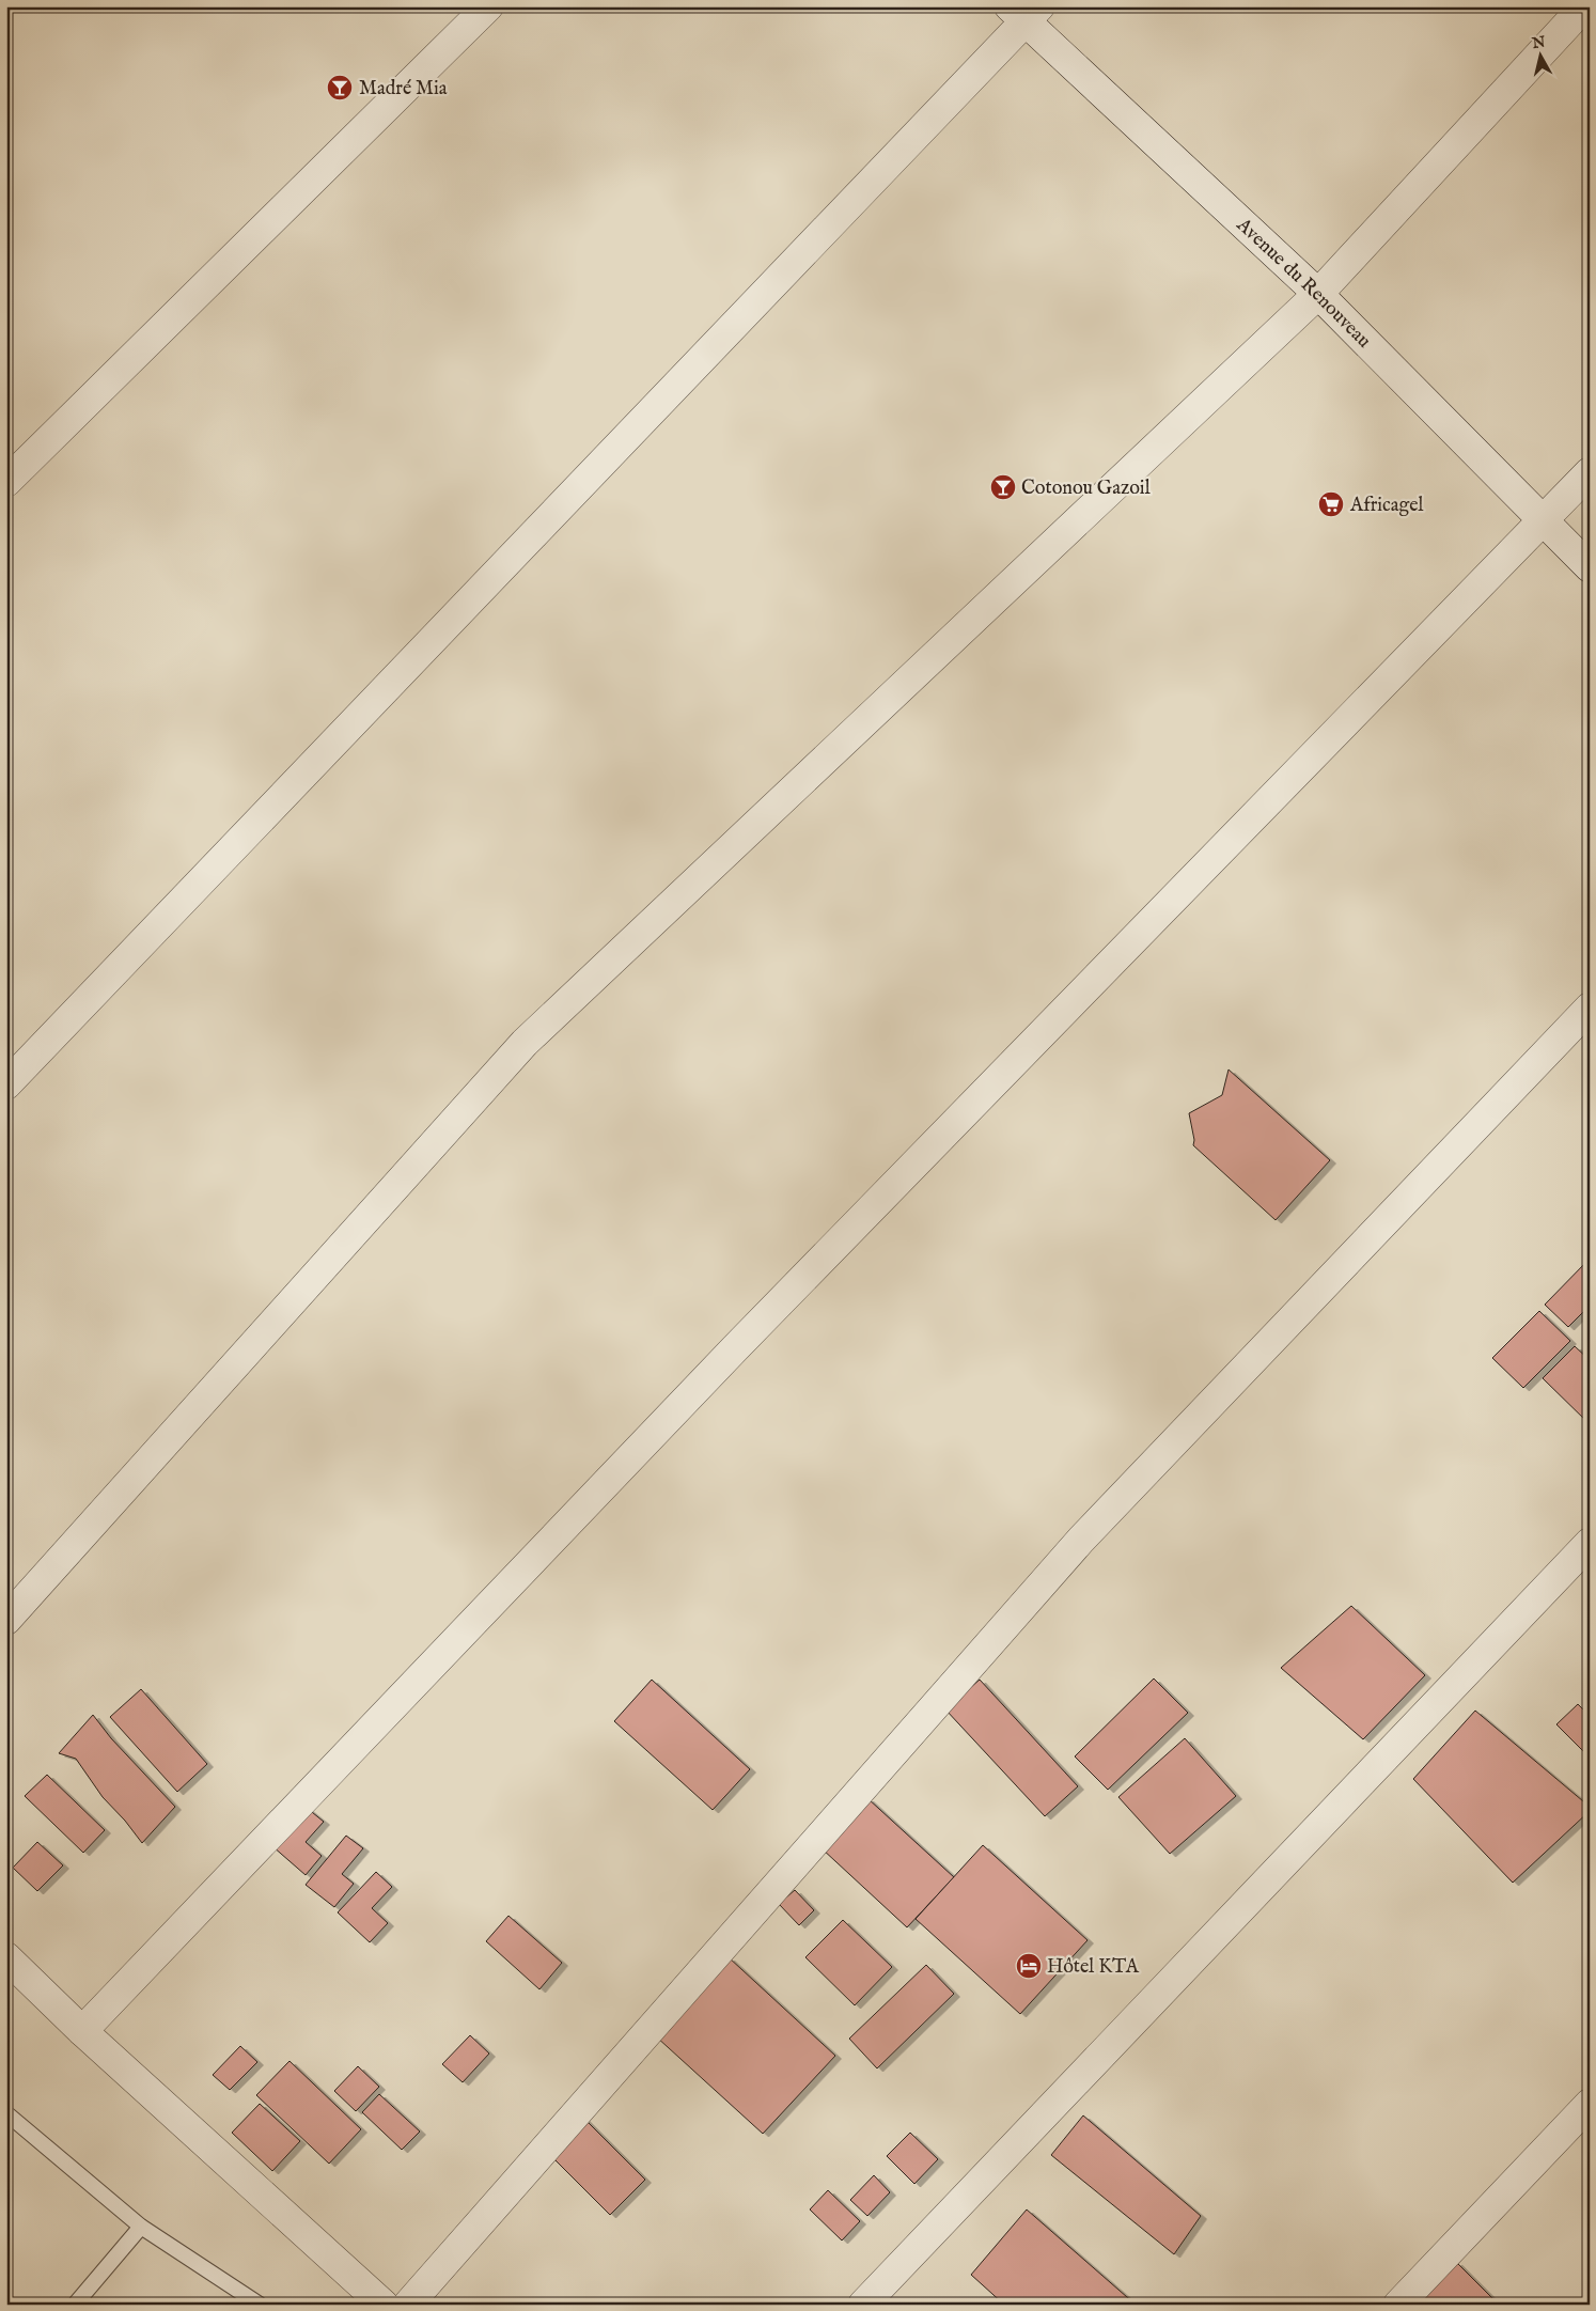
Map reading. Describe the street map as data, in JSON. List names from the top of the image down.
{
  "streets": {
    "street": ["Avenue du Renouveau"]
  },
  "places": {
    "bar": ["Madré Mia", "Cotonou Gazoil"],
    "supermarket": ["Africagel"],
    "hotel": ["Hôtel KTA"]
  },
  "north": "top"
}
